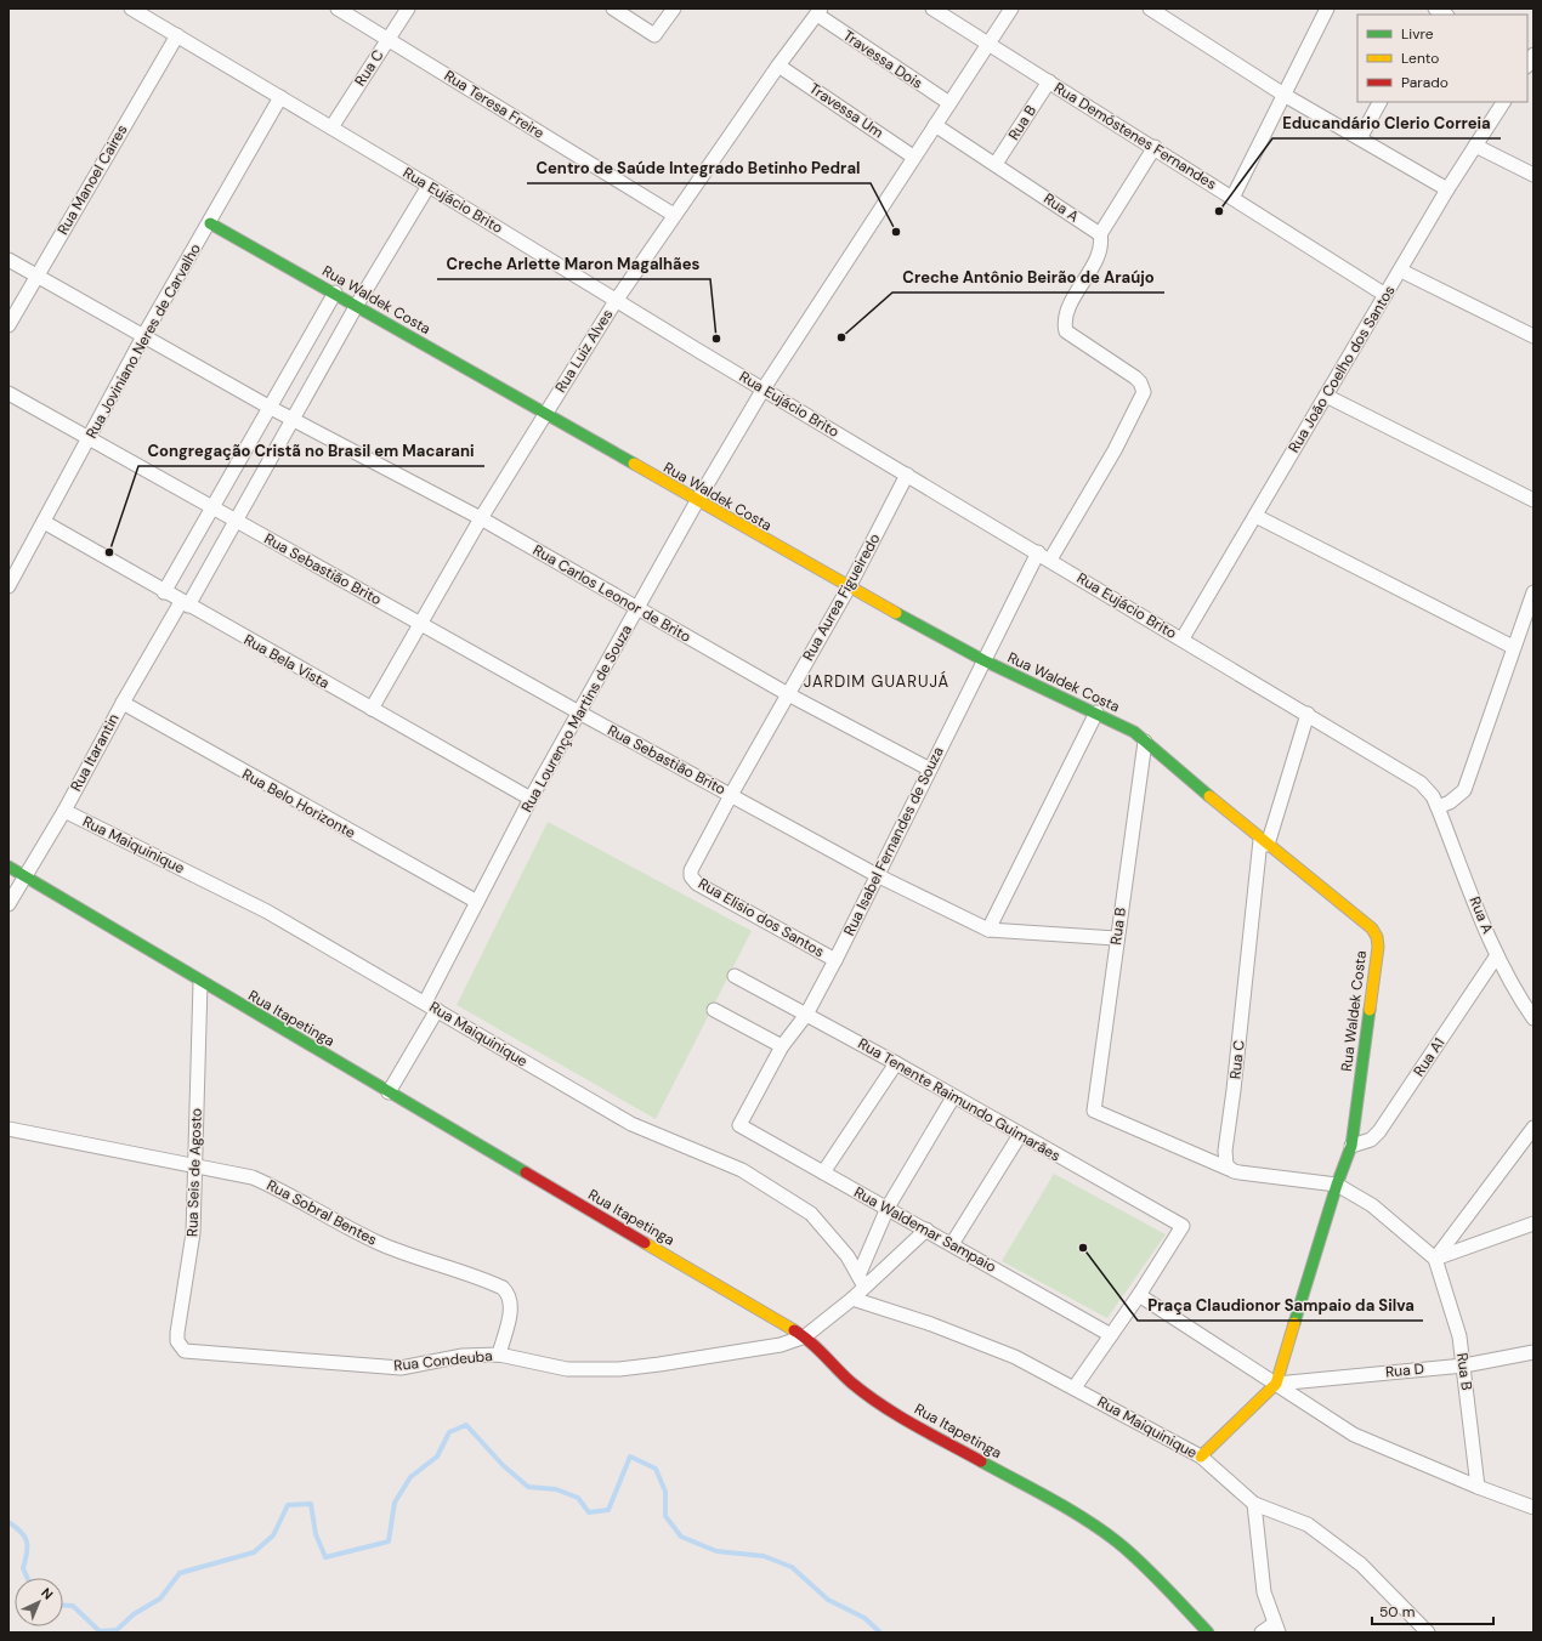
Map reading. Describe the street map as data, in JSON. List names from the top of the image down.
{
  "streets": {
    "street": [
      "Travessa Dois",
      "Rua C",
      "Rua Teresa Freire",
      "Travessa Um",
      "Rua B",
      "Rua Demóstenes Fernandes",
      "Rua Manoel Caires",
      "Rua Eujácio Brito",
      "Rua A",
      "Rua Waldek Costa",
      "Rua Joviniano Neres de Carvalho",
      "Rua Luiz Alves",
      "Rua João Coelho dos Santos",
      "Rua Sebastião Brito",
      "Rua Carlos Leonor de Brito",
      "Rua Aurea Figueiredo",
      "Rua Bela Vista",
      "Rua Lourenço Martins de Souza",
      "Rua Itarantin",
      "Rua Belo Horizonte",
      "Rua Isabel Fernandes de Souza",
      "Rua Maiquinique",
      "Rua Elisio dos Santos",
      "Rua Itapetinga",
      "Rua A1",
      "Rua Tenente Raimundo Guimarães",
      "Rua Seis de Agosto",
      "Rua Sobral Bentes",
      "Rua Waldemar Sampaio",
      "Rua Condeuba",
      "Rua D"
    ]
  },
  "crossings": [
    ["Travessa Dois", "Rua Luiz Alves"],
    ["Travessa Dois", "Rua Lourenço Martins de Souza"],
    ["Rua C", "Rua Teresa Freire"],
    ["Rua C", "Rua B"],
    ["Rua C", "Rua Eujácio Brito"],
    ["Rua C", "Rua Waldek Costa"],
    ["Rua Teresa Freire", "Rua Luiz Alves"],
    ["Travessa Um", "Rua Luiz Alves"],
    ["Travessa Um", "Rua Lourenço Martins de Souza"],
    ["Rua B", "Rua Demóstenes Fernandes"],
    ["Rua B", "Rua A"],
    ["Rua B", "Rua Waldek Costa"],
    ["Rua B", "Rua Sebastião Brito"],
    ["Rua B", "Rua D"],
    ["Rua Demóstenes Fernandes", "Rua João Coelho dos Santos"],
    ["Rua Demóstenes Fernandes", "Rua Lourenço Martins de Souza"],
    ["Rua Manoel Caires", "Rua Eujácio Brito"],
    ["Rua Manoel Caires", "Rua Carlos Leonor de Brito"],
    ["Rua Eujácio Brito", "Rua A"],
    ["Rua Eujácio Brito", "Rua Joviniano Neres de Carvalho"],
    ["Rua Eujácio Brito", "Rua Luiz Alves"],
    ["Rua Eujácio Brito", "Rua João Coelho dos Santos"],
    ["Rua Eujácio Brito", "Rua Aurea Figueiredo"],
    ["Rua Eujácio Brito", "Rua Lourenço Martins de Souza"],
    ["Rua Eujácio Brito", "Rua Itarantin"],
    ["Rua Eujácio Brito", "Rua Isabel Fernandes de Souza"],
    ["Rua A", "Rua Lourenço Martins de Souza"],
    ["Rua A", "Rua A1"],
    ["Rua Waldek Costa", "Rua Joviniano Neres de Carvalho"],
    ["Rua Waldek Costa", "Rua Luiz Alves"],
    ["Rua Waldek Costa", "Rua Aurea Figueiredo"],
    ["Rua Waldek Costa", "Rua Lourenço Martins de Souza"],
    ["Rua Waldek Costa", "Rua Itarantin"],
    ["Rua Waldek Costa", "Rua Isabel Fernandes de Souza"],
    ["Rua Waldek Costa", "Rua Maiquinique"],
    ["Rua Waldek Costa", "Rua A1"],
    ["Rua Waldek Costa", "Rua D"],
    ["Rua Joviniano Neres de Carvalho", "Rua Sebastião Brito"],
    ["Rua Joviniano Neres de Carvalho", "Rua Carlos Leonor de Brito"],
    ["Rua Joviniano Neres de Carvalho", "Rua Bela Vista"],
    ["Rua Luiz Alves", "Rua Sebastião Brito"],
    ["Rua Luiz Alves", "Rua Carlos Leonor de Brito"],
    ["Rua Luiz Alves", "Rua Bela Vista"],
    ["Rua Sebastião Brito", "Rua Aurea Figueiredo"],
    ["Rua Sebastião Brito", "Rua Lourenço Martins de Souza"],
    ["Rua Sebastião Brito", "Rua Itarantin"],
    ["Rua Sebastião Brito", "Rua Isabel Fernandes de Souza"],
    ["Rua Sebastião Brito", "Rua Elisio dos Santos"],
    ["Rua Carlos Leonor de Brito", "Rua Aurea Figueiredo"],
    ["Rua Carlos Leonor de Brito", "Rua Lourenço Martins de Souza"],
    ["Rua Carlos Leonor de Brito", "Rua Itarantin"],
    ["Rua Carlos Leonor de Brito", "Rua Isabel Fernandes de Souza"],
    ["Rua Aurea Figueiredo", "Rua Elisio dos Santos"],
    ["Rua Bela Vista", "Rua Lourenço Martins de Souza"],
    ["Rua Bela Vista", "Rua Itarantin"],
    ["Rua Lourenço Martins de Souza", "Rua Belo Horizonte"],
    ["Rua Lourenço Martins de Souza", "Rua Maiquinique"],
    ["Rua Itarantin", "Rua Belo Horizonte"],
    ["Rua Itarantin", "Rua Maiquinique"],
    ["Rua Itarantin", "Rua Itapetinga"],
    ["Rua Isabel Fernandes de Souza", "Rua Elisio dos Santos"],
    ["Rua Isabel Fernandes de Souza", "Rua Tenente Raimundo Guimarães"],
    ["Rua Isabel Fernandes de Souza", "Rua Waldemar Sampaio"],
    ["Rua Maiquinique", "Rua Condeuba"],
    ["Rua Itapetinga", "Rua Seis de Agosto"],
    ["Rua Itapetinga", "Rua Condeuba"],
    ["Rua Seis de Agosto", "Rua Sobral Bentes"],
    ["Rua Seis de Agosto", "Rua Condeuba"],
    ["Rua Sobral Bentes", "Rua Condeuba"],
    ["Rua Waldemar Sampaio", "Rua Condeuba"]
  ],
  "districts": ["JARDIM GUARUJÁ"],
  "places": [
    "Educandário Clerio Correia",
    "Centro de Saúde Integrado Betinho Pedral",
    "Creche Antônio Beirão de Araújo",
    "Creche Arlette Maron Magalhães",
    "Congregação Cristã no Brasil em Macarani",
    "Praça Claudionor Sampaio da Silva"
  ],
  "legend": ["Livre", "Lento", "Parado"],
  "scale_bar": "50 m",
  "north": "top right"
}
